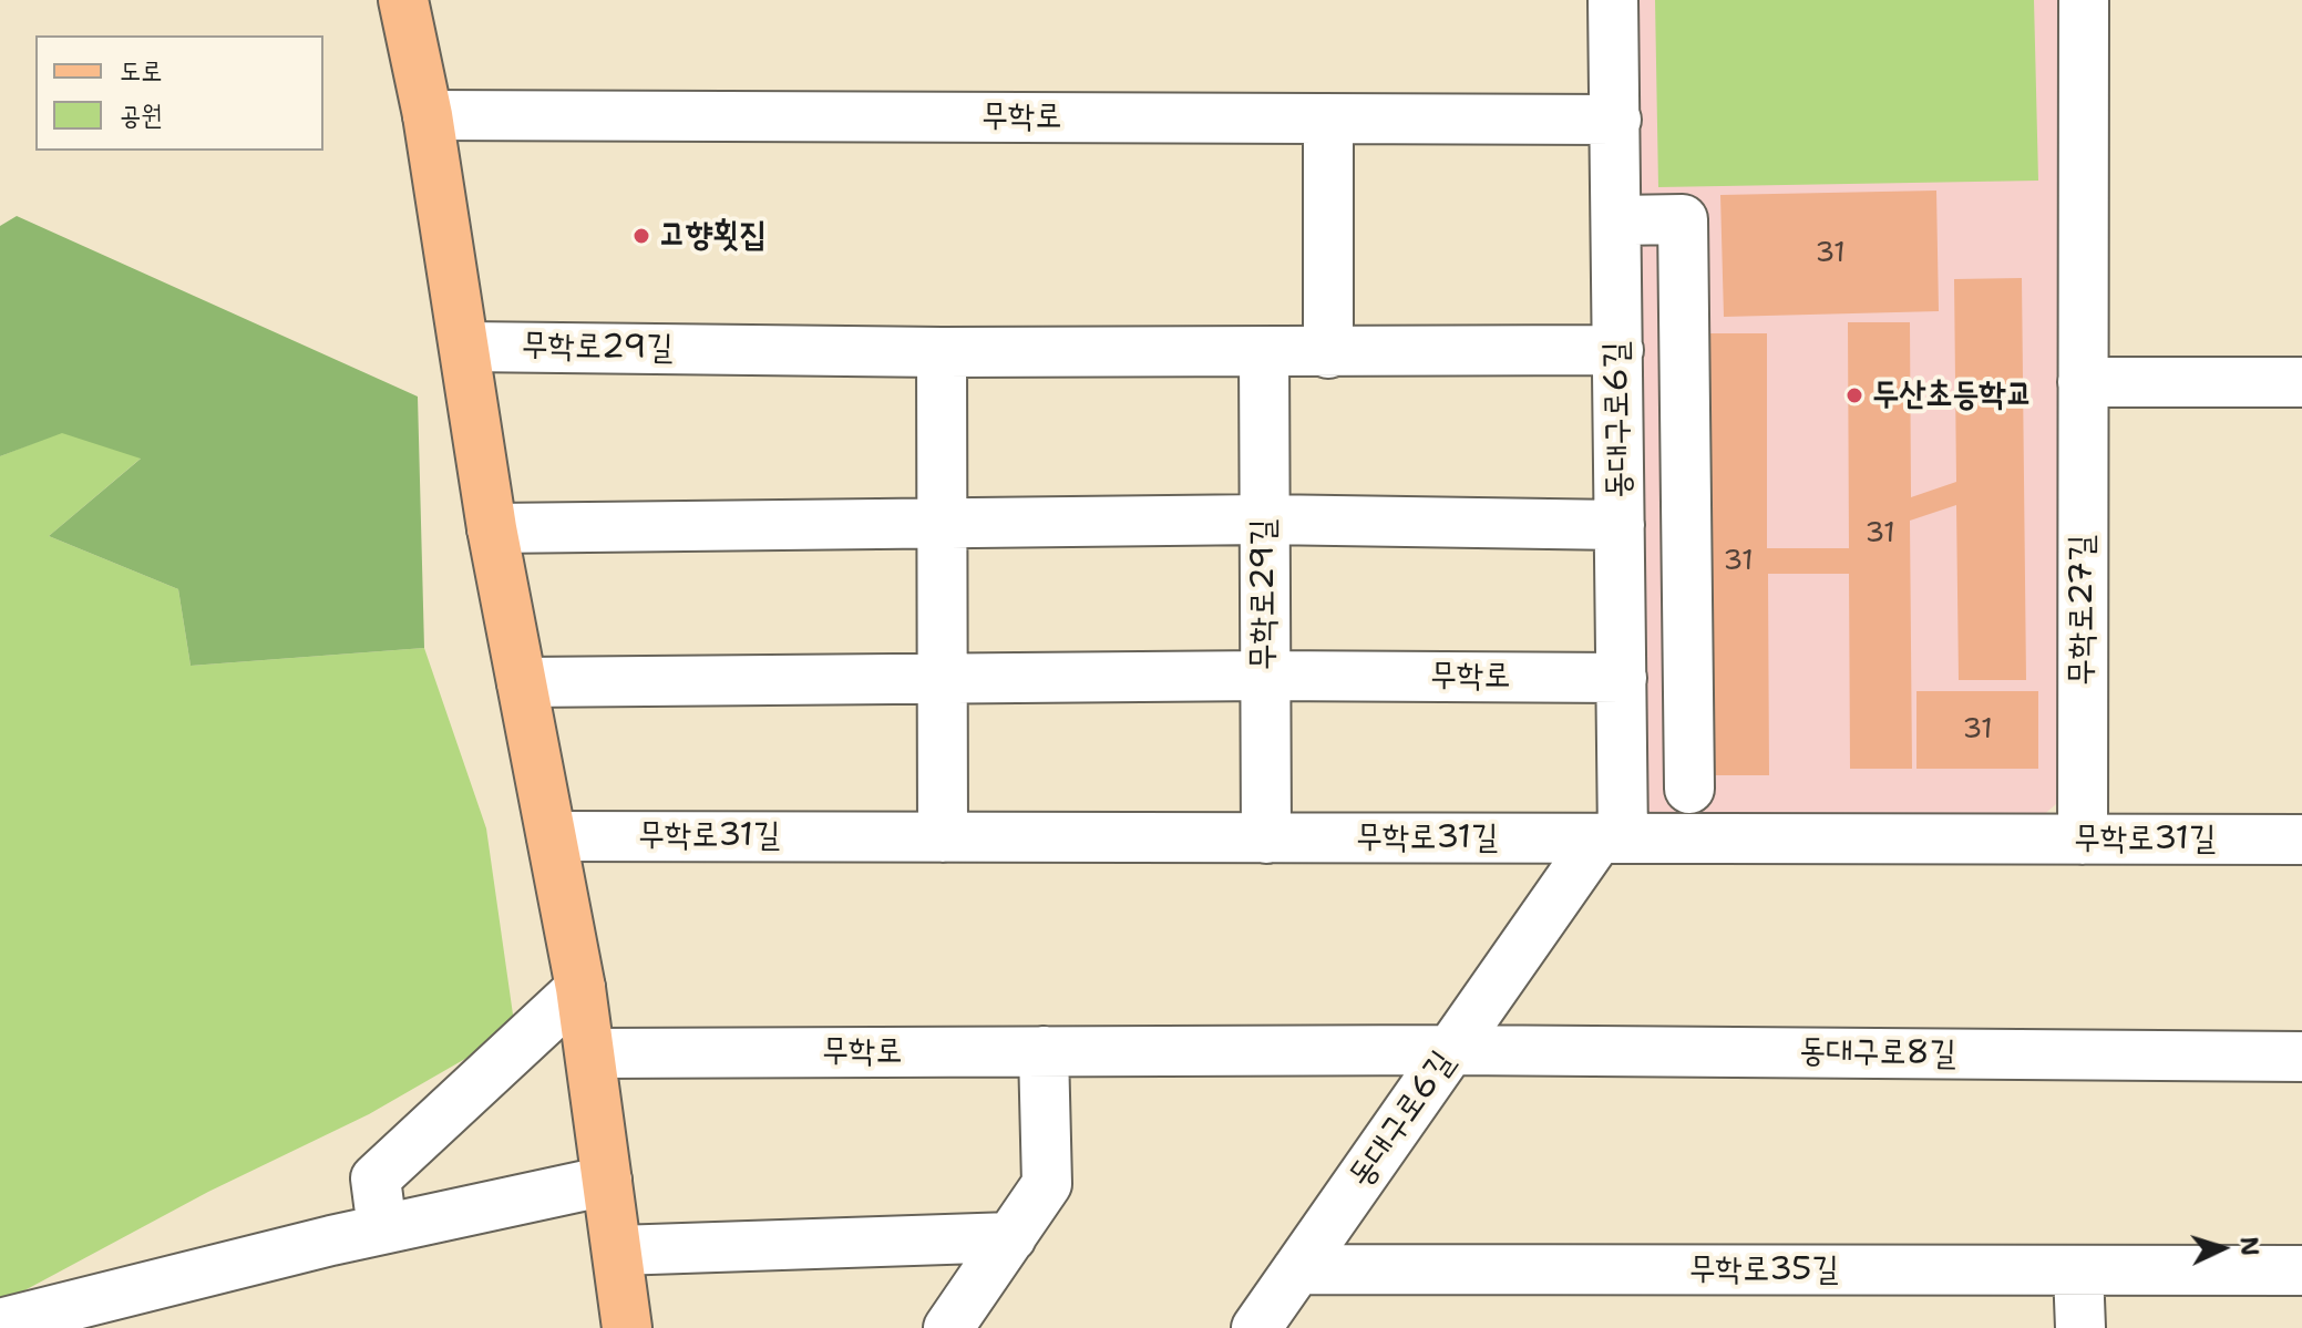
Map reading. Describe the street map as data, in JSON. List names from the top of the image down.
{
  "streets": {
    "street": [
      "무학로",
      "무학로29길",
      "동대구로6길",
      "무학로27길",
      "무학로31길",
      "동대구로8길",
      "무학로35길"
    ]
  },
  "crossings": [
    ["무학로", "무학로29길"],
    ["무학로", "동대구로6길"],
    ["무학로", "동대구로8길"],
    ["무학로29길", "동대구로6길"],
    ["무학로29길", "무학로31길"],
    ["동대구로6길", "무학로31길"],
    ["동대구로6길", "동대구로8길"],
    ["동대구로6길", "무학로35길"],
    ["무학로27길", "무학로31길"]
  ],
  "places": ["고향횟집", "두산초등학교"],
  "house_numbers": [
    "31",
    "31",
    "31",
    "31"
  ],
  "legend": ["도로", "공원"],
  "north": "right"
}
